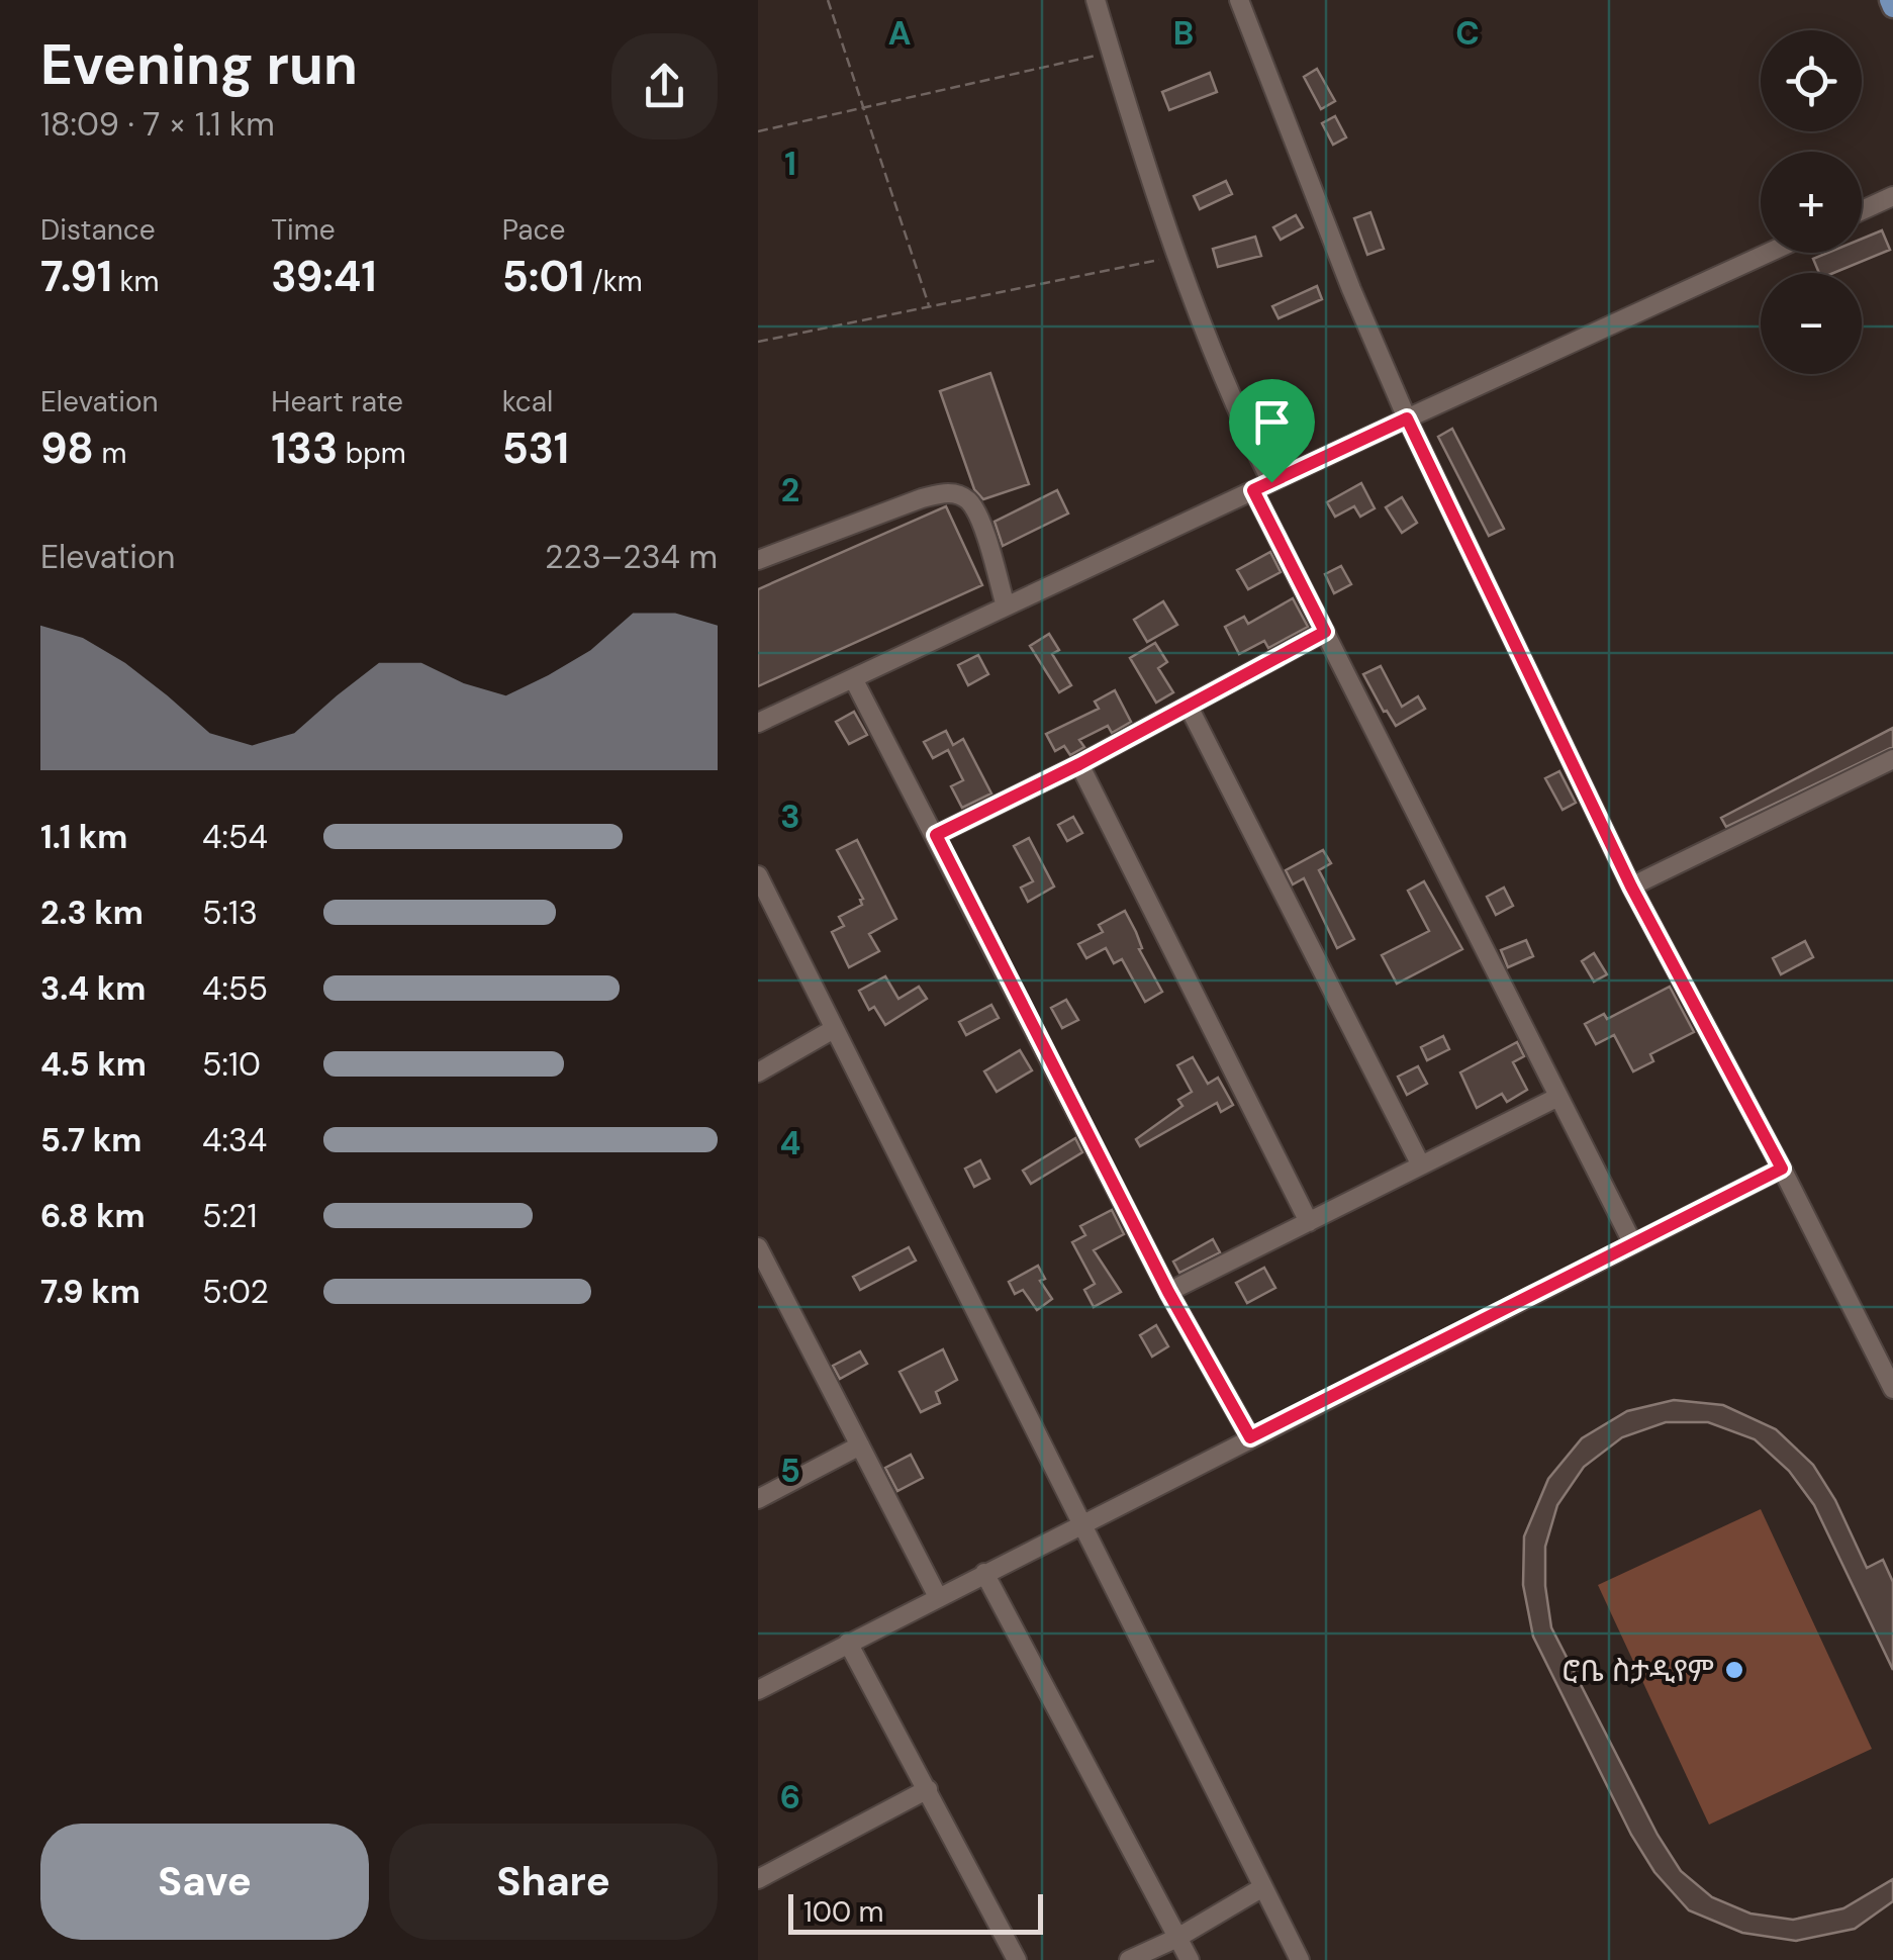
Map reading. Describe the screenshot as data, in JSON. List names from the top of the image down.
{
  "places": ["ሮቤ ስታዲየም"],
  "scale_bar": "100 m",
  "page": {
    "heading": ["Evening run", "18:09 · 7 × 1.1 km"],
    "map_buttons": ["+", "−"],
    "stats": [
      ["Distance", "7.91 km"],
      ["Time", "39:41"],
      ["Pace", "5:01 /km"],
      ["Elevation", "98 m"],
      ["Heart rate", "133 bpm"],
      ["kcal", "531"]
    ],
    "chart": ["Elevation", "223–234 m"],
    "list": [
      {
        "name": "1.1 km",
        "note": "4:54"
      },
      {
        "name": "2.3 km",
        "note": "5:13"
      },
      {
        "name": "3.4 km",
        "note": "4:55"
      },
      {
        "name": "4.5 km",
        "note": "5:10"
      },
      {
        "name": "5.7 km",
        "note": "4:34"
      },
      {
        "name": "6.8 km",
        "note": "5:21"
      },
      {
        "name": "7.9 km",
        "note": "5:02"
      }
    ],
    "buttons": ["Save", "Share"],
    "scale": "100 m"
  },
  "grid": {
    "columns": ["A", "B", "C"],
    "rows": [
      "1",
      "2",
      "3",
      "4",
      "5",
      "6"
    ]
  }
}
